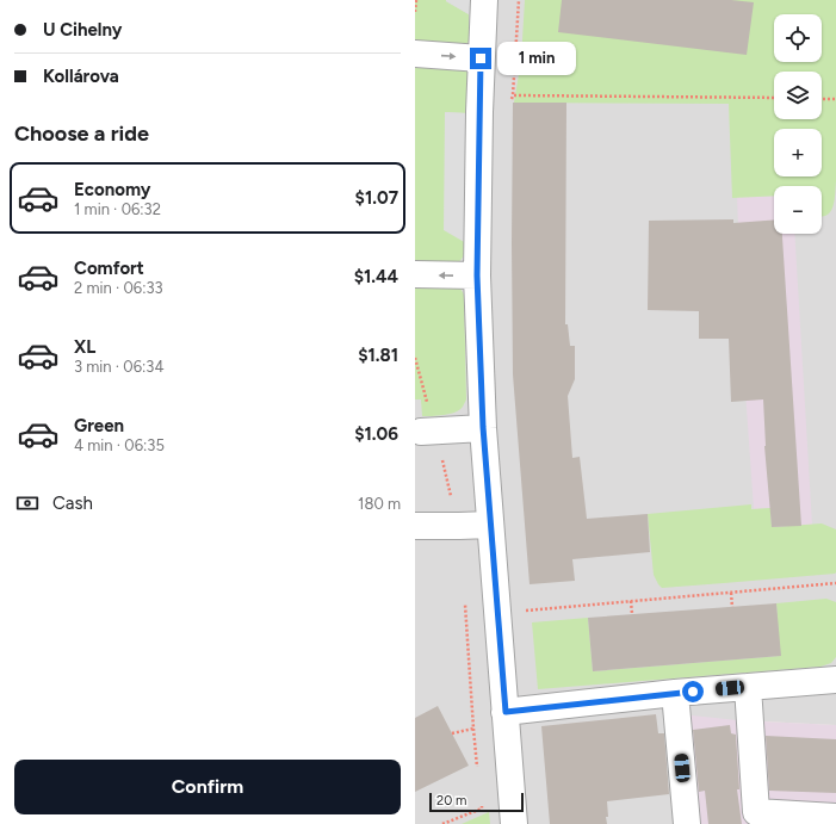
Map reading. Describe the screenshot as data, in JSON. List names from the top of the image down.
{
  "scale_bar": "20 m",
  "page": {
    "banner": ["U Cihelny", "Kollárova"],
    "map_buttons": ["+", "−"],
    "bubble": "1 min",
    "heading": "Choose a ride",
    "list": [
      {
        "name": "Economy",
        "note": "1 min · 06:32",
        "value": "$1.07"
      },
      {
        "name": "Comfort",
        "note": "2 min · 06:33",
        "value": "$1.44"
      },
      {
        "name": "XL",
        "note": "3 min · 06:34",
        "value": "$1.81"
      },
      {
        "name": "Green",
        "note": "4 min · 06:35",
        "value": "$1.06"
      }
    ],
    "pay": ["Cash", "180 m"],
    "buttons": "Confirm",
    "scale": "20 m"
  }
}
